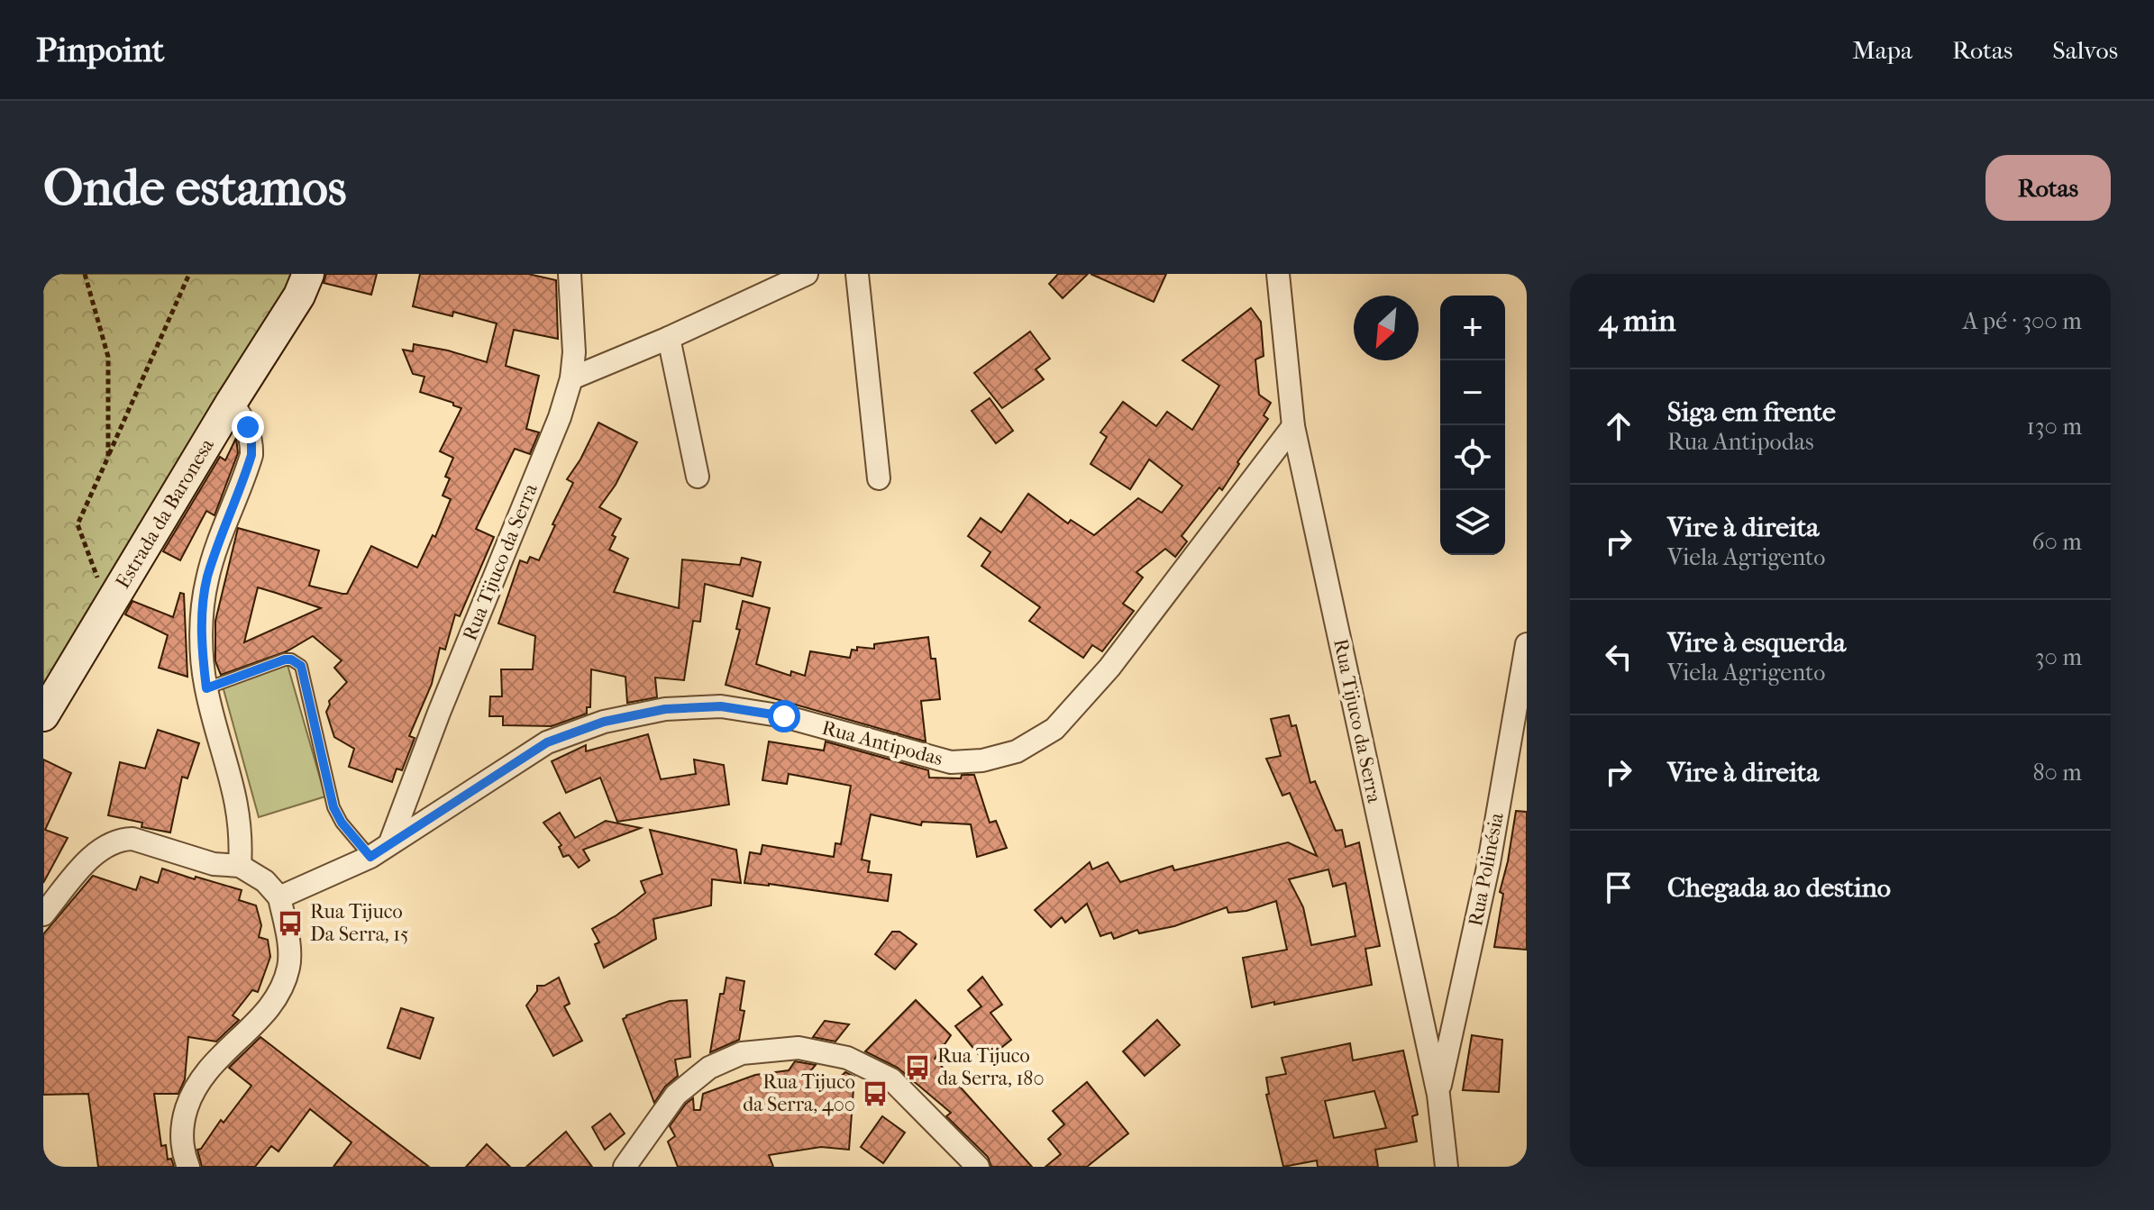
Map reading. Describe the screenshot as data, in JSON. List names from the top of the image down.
{
  "streets": {
    "main road": ["Estrada da Baronesa"],
    "street": ["Rua Tijuco da Serra", "Rua Antipodas", "Rua Polinésia"]
  },
  "crossings": [
    ["Rua Tijuco da Serra", "Rua Antipodas"],
    ["Rua Tijuco da Serra", "Rua Polinésia"]
  ],
  "places": {
    "bus stop": ["Rua Tijuco Da Serra, 15", "Rua Tijuco da Serra, 180", "Rua Tijuco da Serra, 400"]
  },
  "north": "bottom left",
  "page": {
    "header": "Pinpoint",
    "nav": ["Mapa", "Rotas", "Salvos"],
    "buttons": "Rotas",
    "title": "Onde estamos",
    "heading": ["4 min", "A pé · 300 m"],
    "map_buttons": ["+", "−"],
    "list": [
      ["Siga em frente", "Rua Antipodas", "130 m"],
      ["Vire à direita", "Viela Agrigento", "60 m"],
      ["Vire à esquerda", "Viela Agrigento", "30 m"],
      ["Vire à direita", "80 m"],
      "Chegada ao destino"
    ]
  }
}
